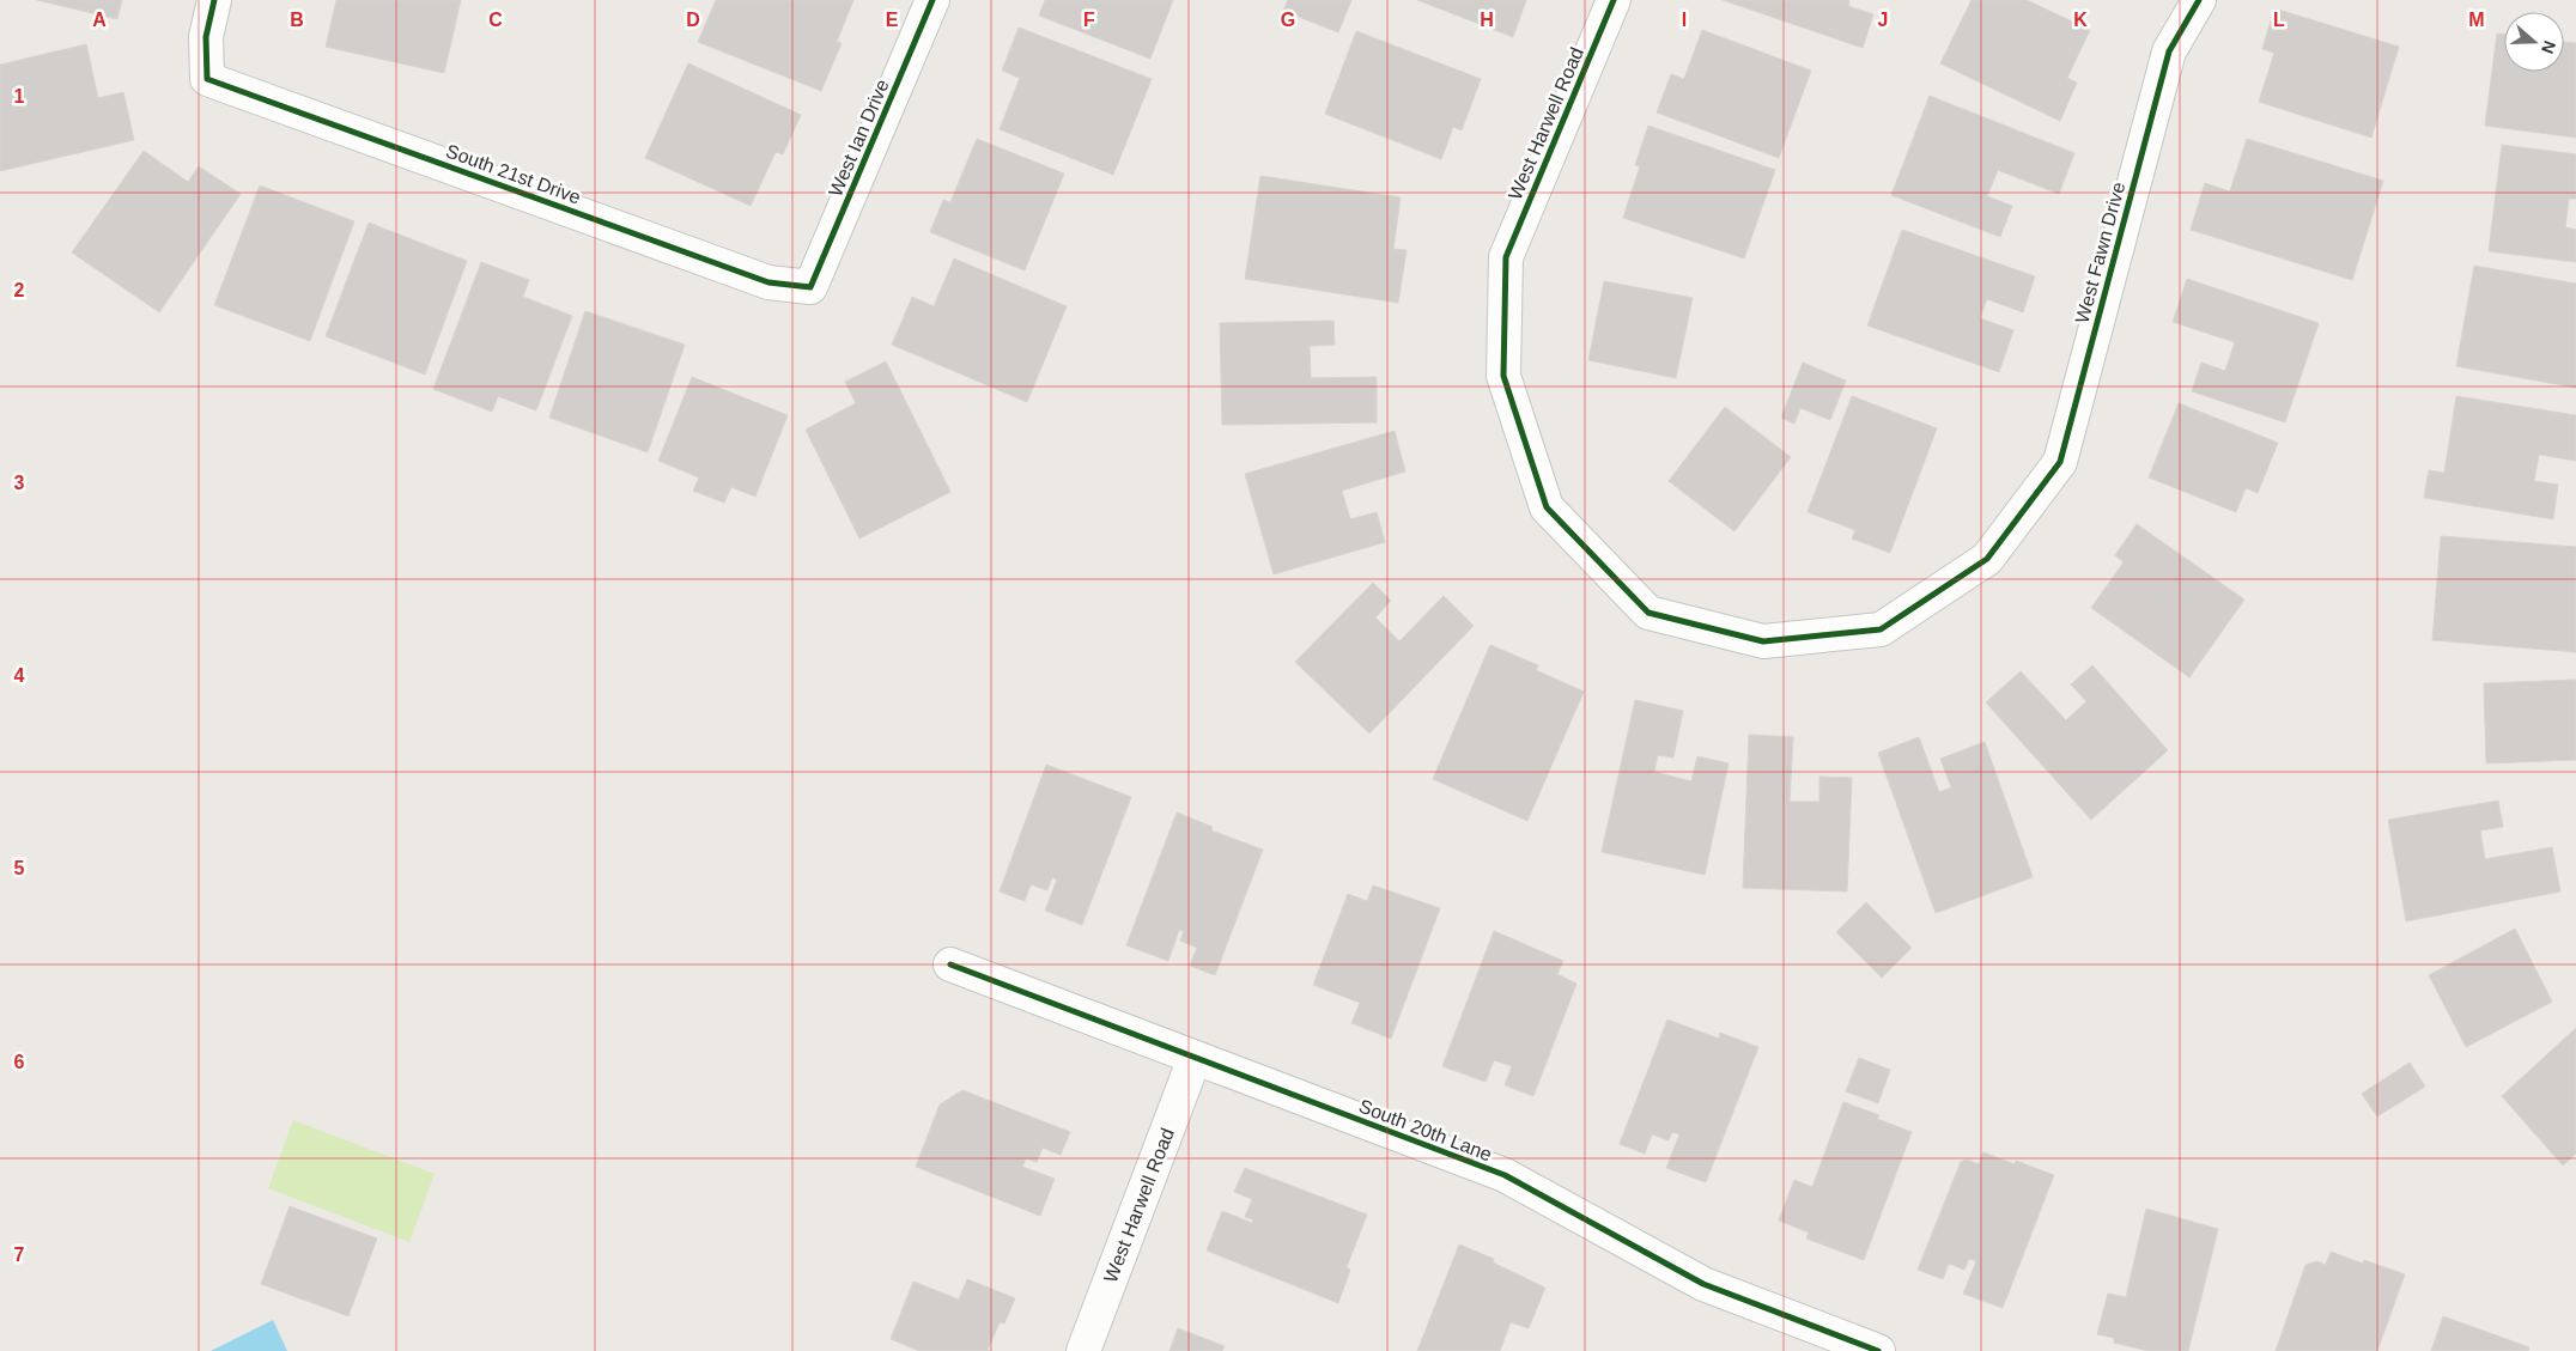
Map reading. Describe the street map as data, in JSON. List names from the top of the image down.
{
  "streets": {
    "street": [
      "West Harwell Road",
      "West Ian Drive",
      "South 21st Drive",
      "West Fawn Drive",
      "South 20th Lane"
    ]
  },
  "crossings": [
    ["West Harwell Road", "West Fawn Drive"],
    ["West Harwell Road", "South 20th Lane"],
    ["West Ian Drive", "South 21st Drive"]
  ],
  "north": "right",
  "grid": {
    "columns": [
      "A",
      "B",
      "C",
      "D",
      "E",
      "F",
      "G",
      "H",
      "I",
      "J",
      "K",
      "L",
      "M"
    ],
    "rows": [
      "1",
      "2",
      "3",
      "4",
      "5",
      "6",
      "7"
    ]
  }
}
